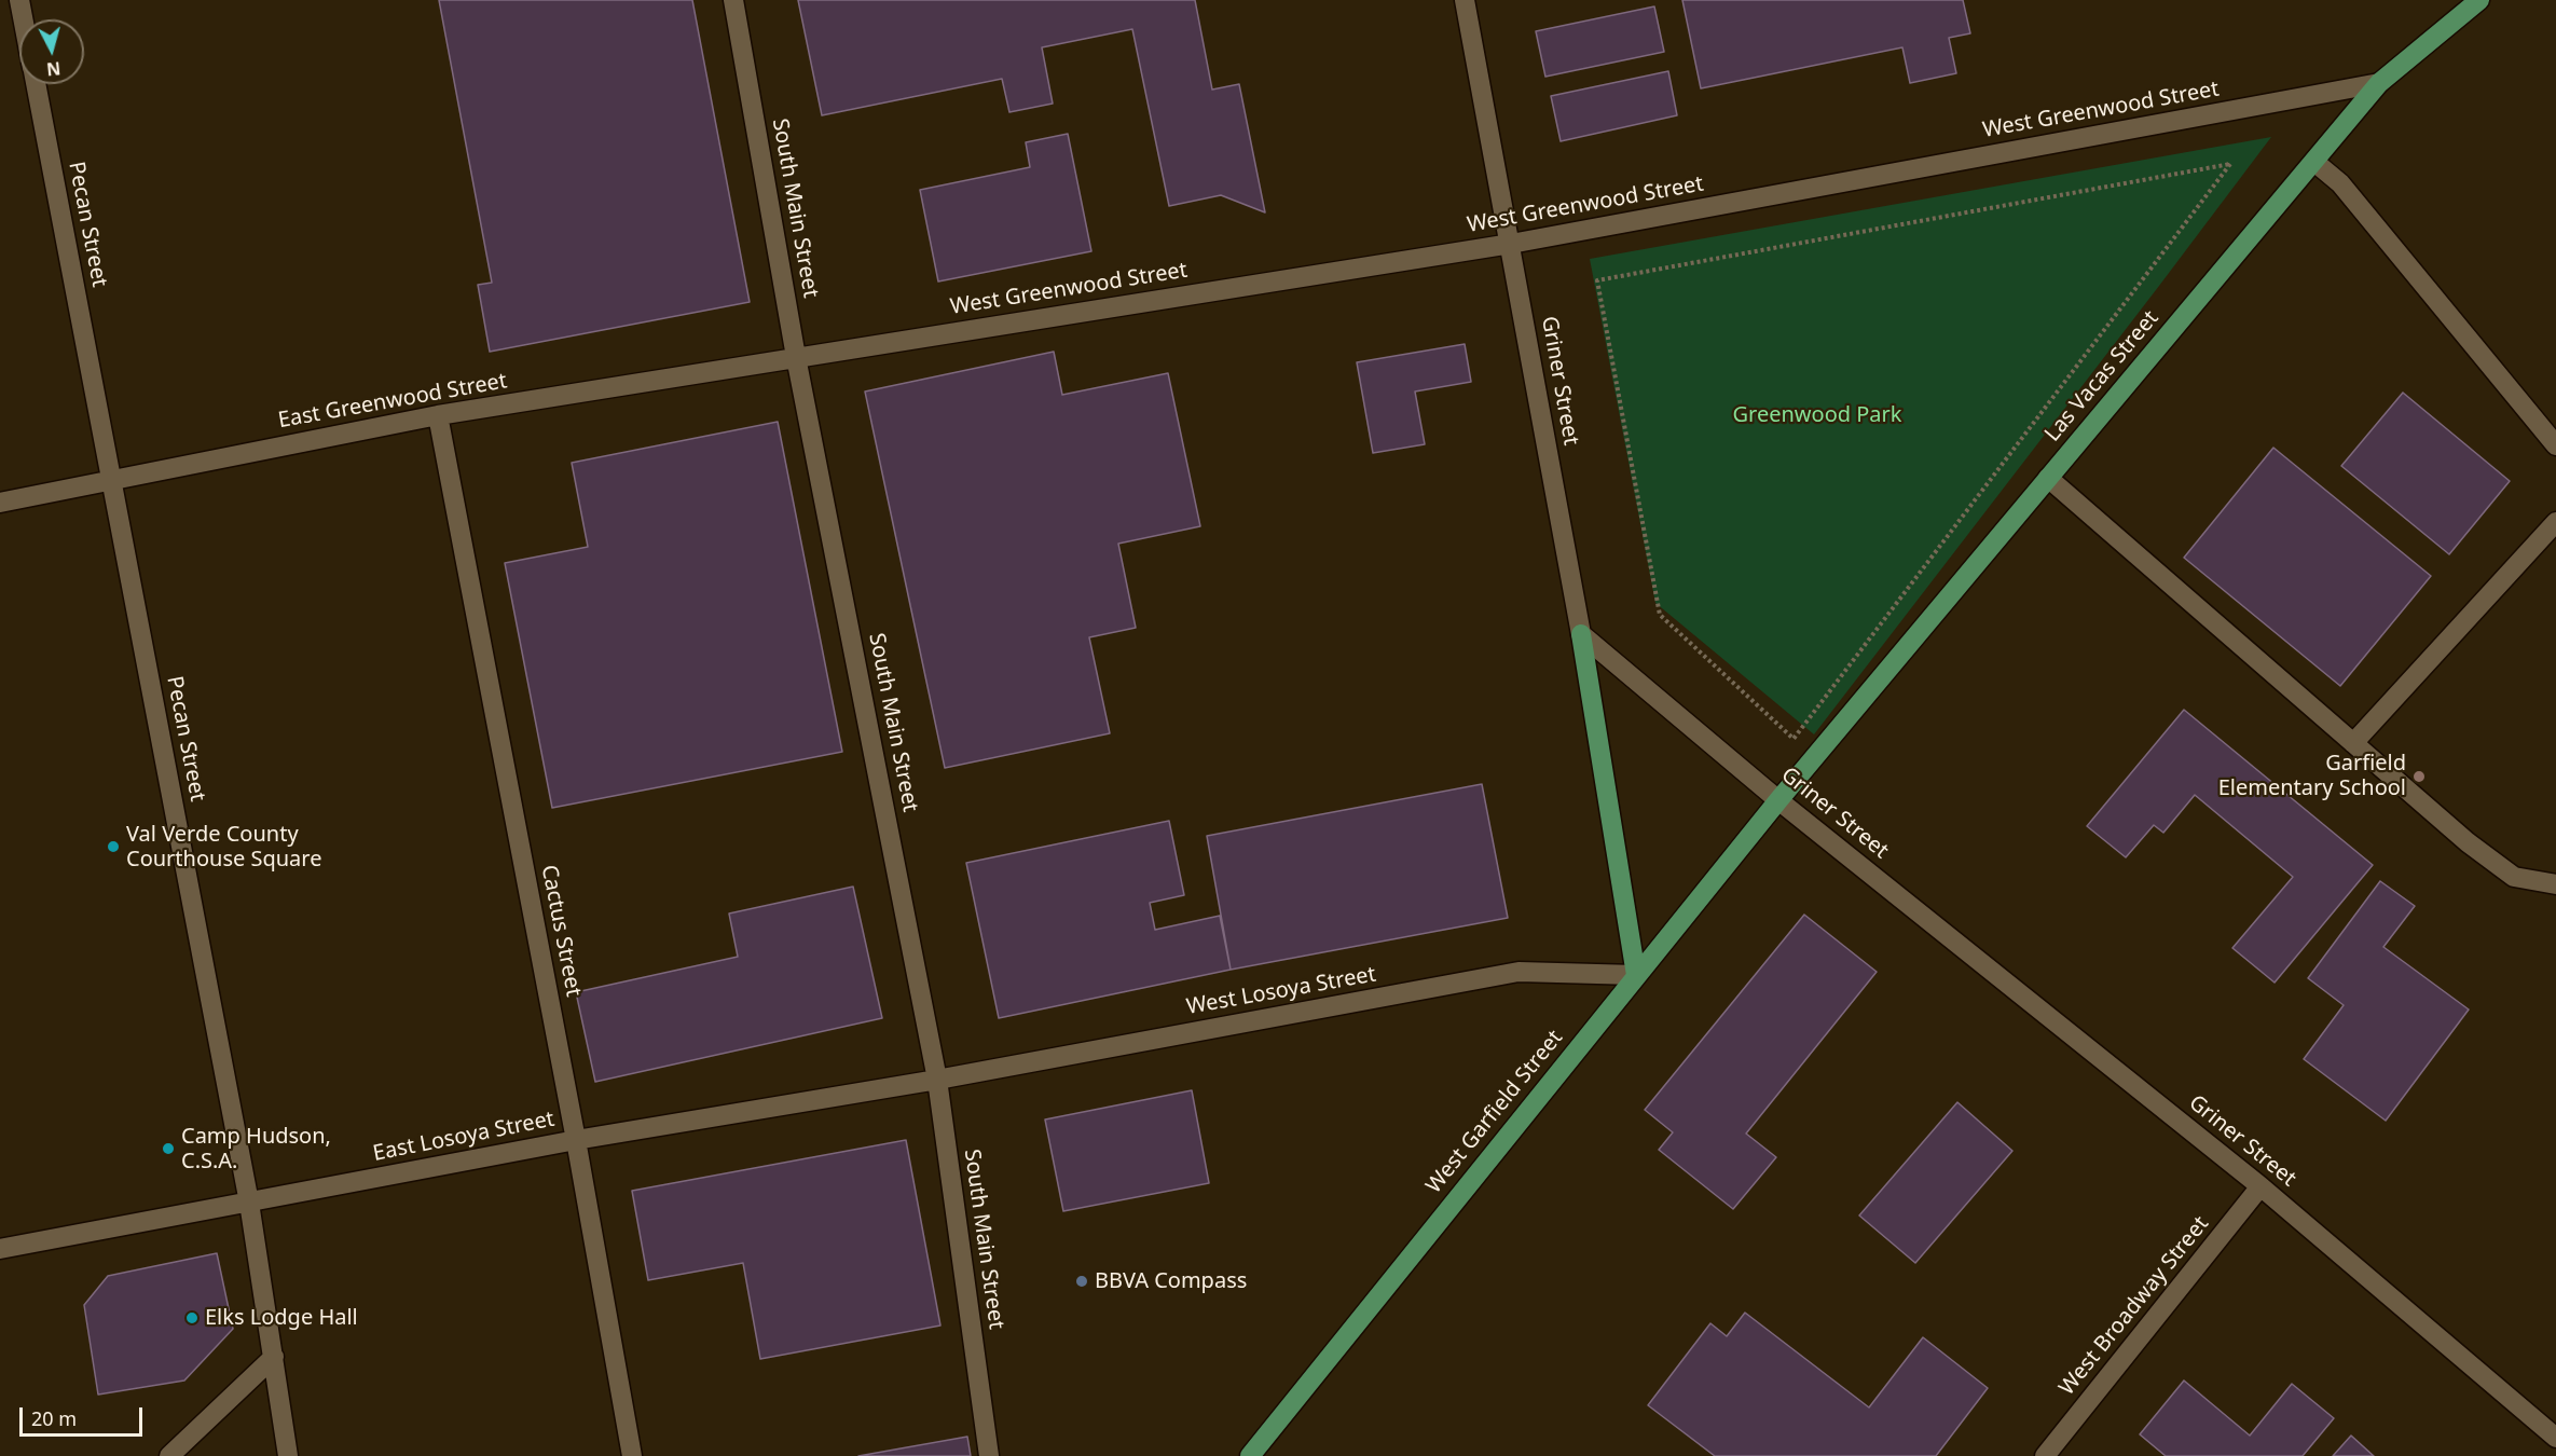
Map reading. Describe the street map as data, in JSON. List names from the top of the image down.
{
  "streets": {
    "main road": ["Las Vacas Street", "West Garfield Street"],
    "street": [
      "West Greenwood Street",
      "South Main Street",
      "Pecan Street",
      "Griner Street",
      "East Greenwood Street",
      "Cactus Street",
      "West Losoya Street",
      "East Losoya Street",
      "West Broadway Street"
    ]
  },
  "crossings": [
    ["West Greenwood Street", "South Main Street"],
    ["West Greenwood Street", "Las Vacas Street"],
    ["West Greenwood Street", "Griner Street"],
    ["West Greenwood Street", "East Greenwood Street"],
    ["South Main Street", "East Greenwood Street"],
    ["South Main Street", "West Losoya Street"],
    ["South Main Street", "East Losoya Street"],
    ["Pecan Street", "East Greenwood Street"],
    ["Pecan Street", "East Losoya Street"],
    ["Las Vacas Street", "Griner Street"],
    ["Las Vacas Street", "West Garfield Street"],
    ["Griner Street", "West Garfield Street"],
    ["Griner Street", "West Broadway Street"],
    ["East Greenwood Street", "Cactus Street"],
    ["Cactus Street", "East Losoya Street"],
    ["West Losoya Street", "West Garfield Street"],
    ["West Losoya Street", "East Losoya Street"]
  ],
  "parks": ["Greenwood Park"],
  "places": [
    "Garfield Elementary School",
    "Val Verde County Courthouse Square",
    "Camp Hudson, C.S.A.",
    "BBVA Compass",
    "Elks Lodge Hall"
  ],
  "scale_bar": "20 m",
  "north": "bottom"
}
